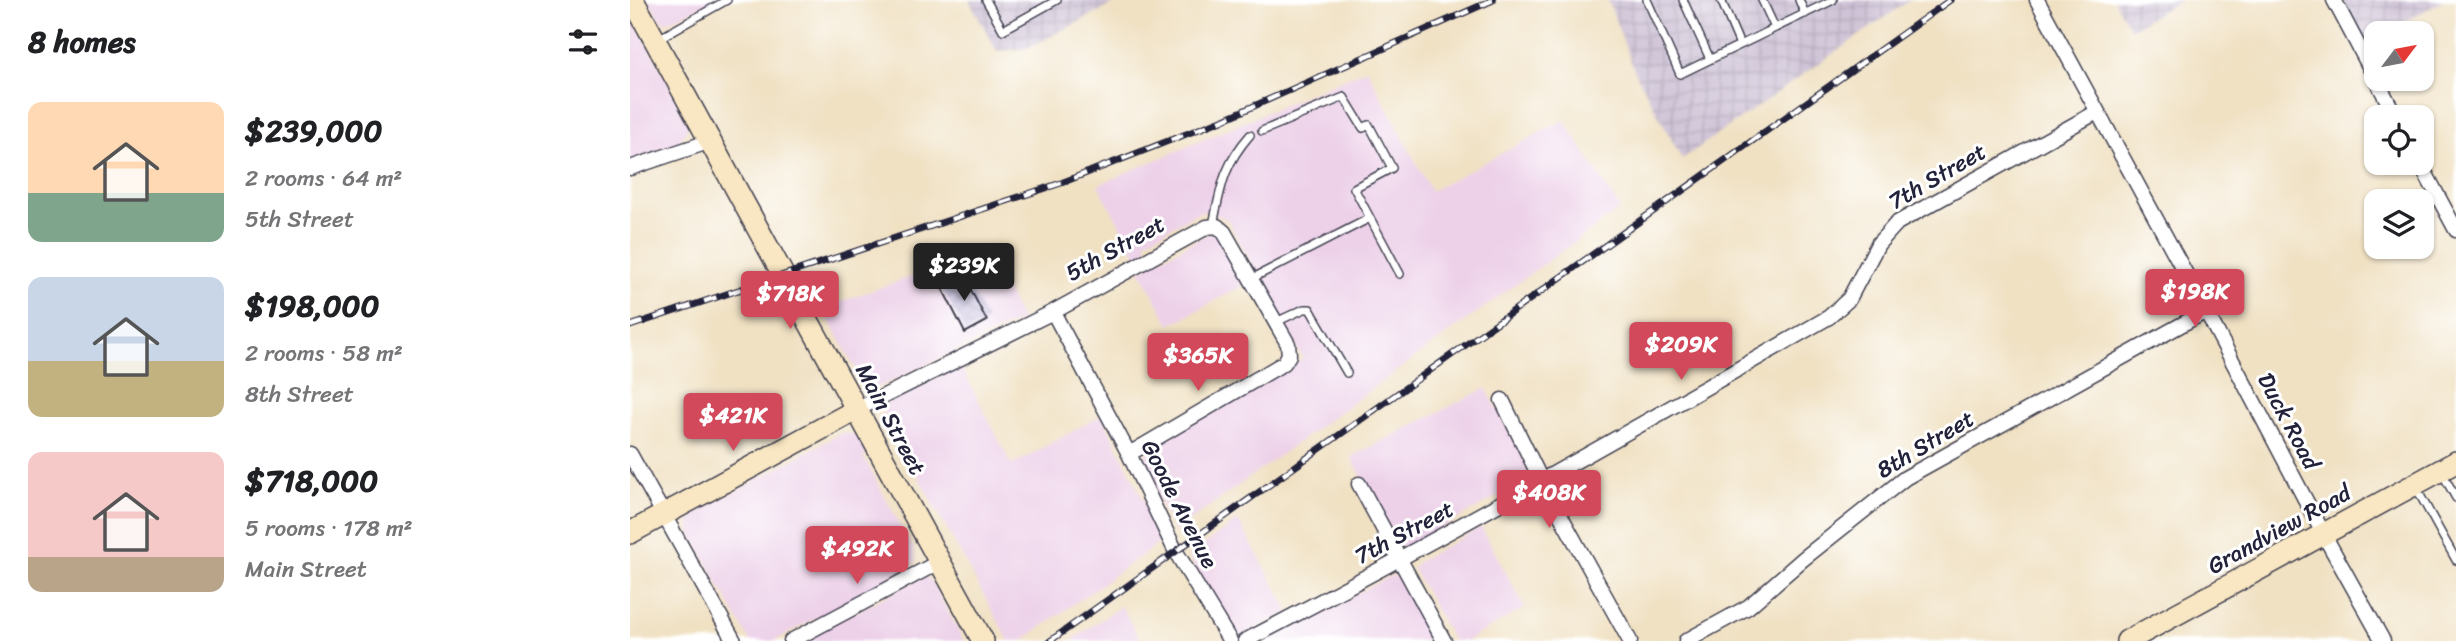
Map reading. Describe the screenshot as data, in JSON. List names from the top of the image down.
{
  "streets": {
    "main road": ["5th Street", "Main Street", "Grandview Road"],
    "street": [
      "7th Street",
      "Duck Road",
      "8th Street",
      "Goode Avenue"
    ]
  },
  "crossings": [
    ["7th Street", "Duck Road"],
    ["5th Street", "Main Street"],
    ["5th Street", "Goode Avenue"],
    ["Duck Road", "8th Street"],
    ["Duck Road", "Grandview Road"]
  ],
  "north": "top right",
  "page": {
    "heading": "8 homes",
    "list": [
      {
        "name": "$239,000",
        "note": "2 rooms · 64 m² · 5th Street"
      },
      {
        "name": "$198,000",
        "note": "2 rooms · 58 m² · 8th Street"
      },
      {
        "name": "$718,000",
        "note": "5 rooms · 178 m² · Main Street"
      }
    ],
    "price": [
      "$239K",
      "$198K",
      "$718K",
      "$209K",
      "$365K",
      "$421K",
      "$408K",
      "$492K"
    ]
  }
}
